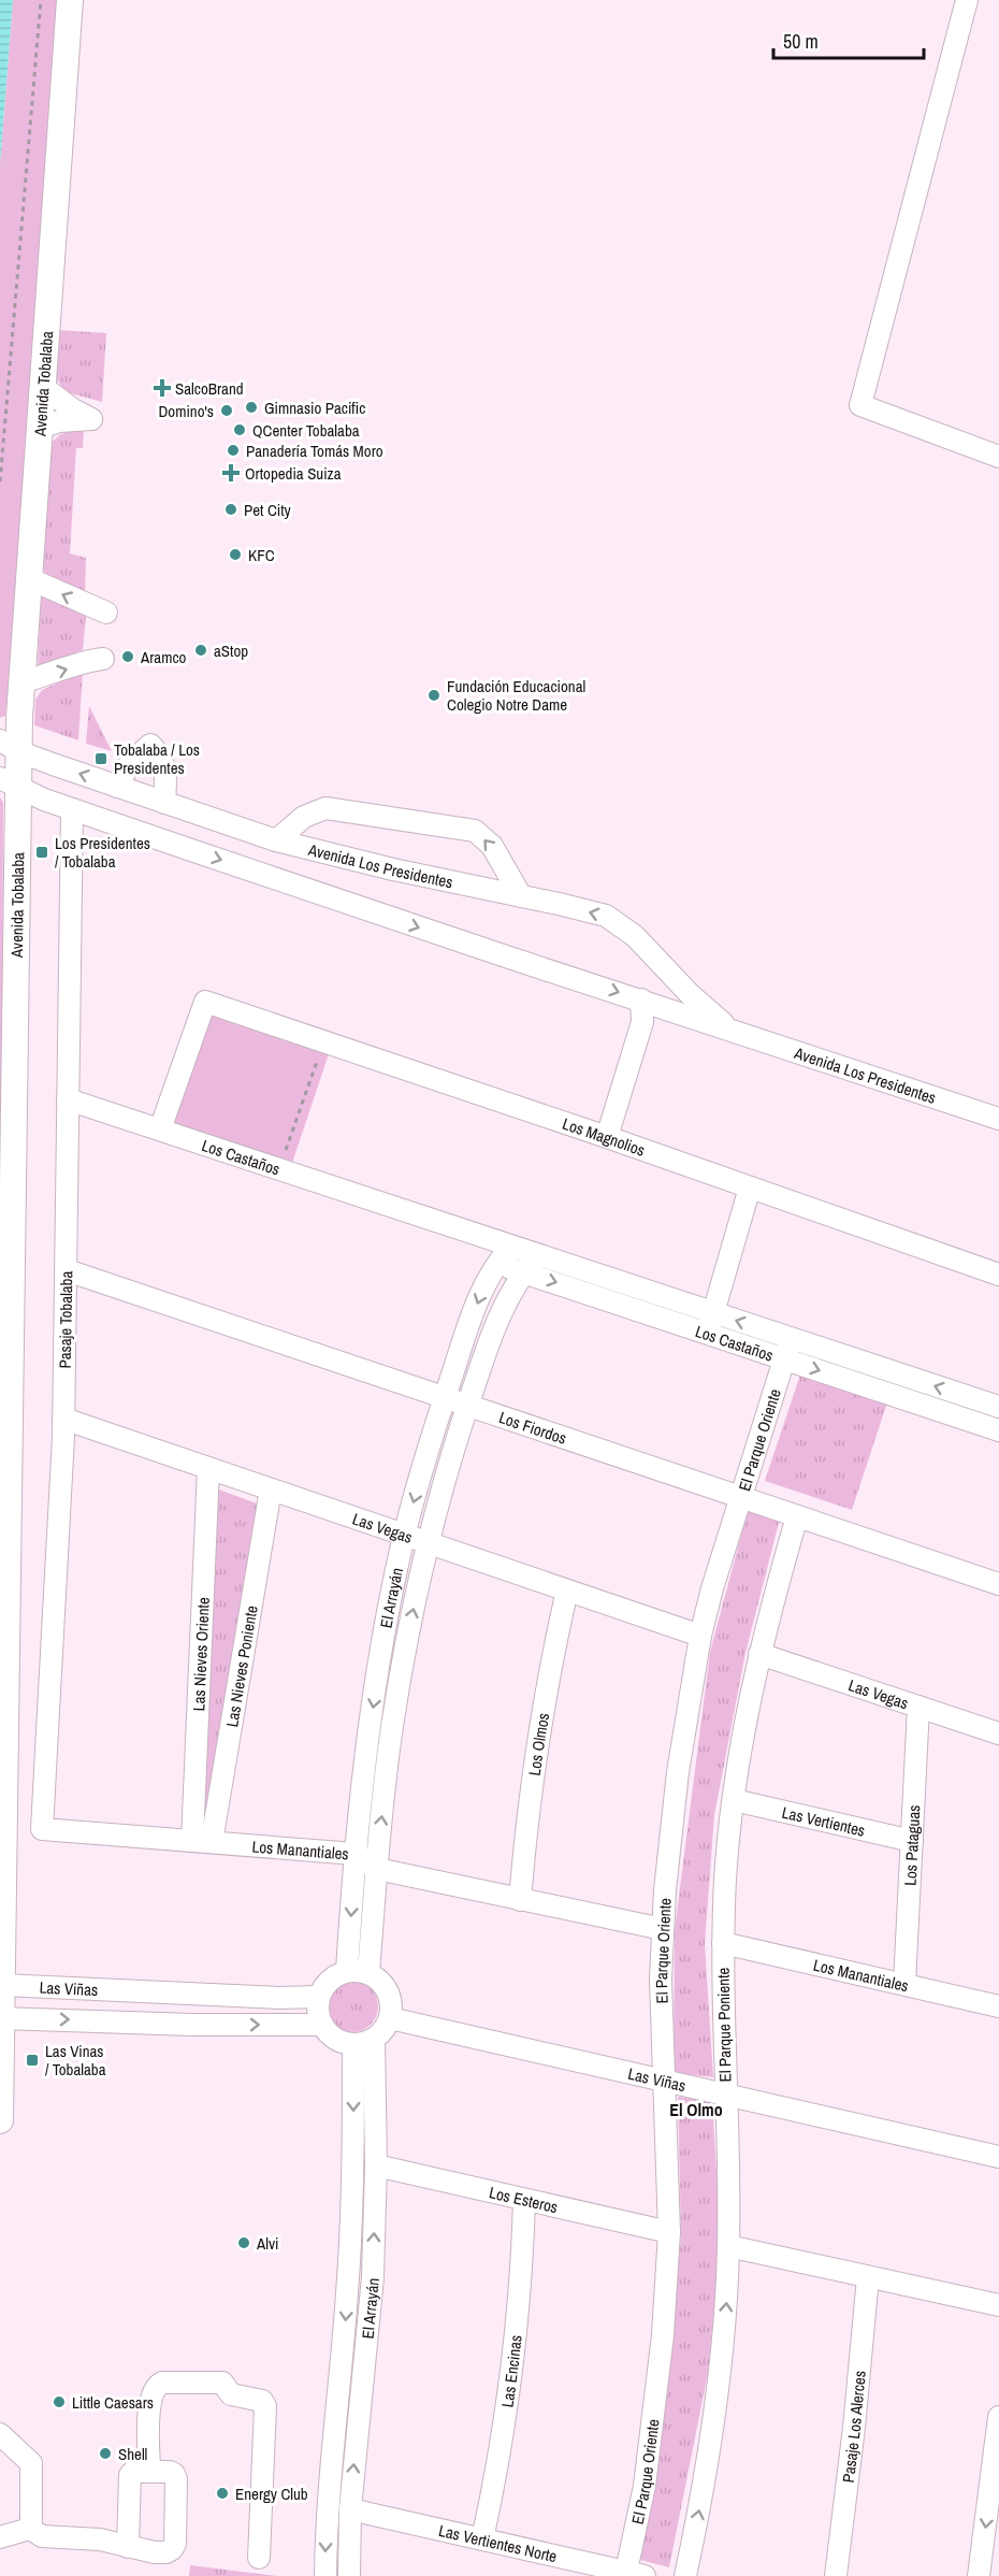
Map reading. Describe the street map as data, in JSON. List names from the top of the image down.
{
  "streets": {
    "main road": ["Avenida Tobalaba"],
    "street": [
      "Avenida Los Presidentes",
      "Los Magnolios",
      "Los Castaños",
      "Pasaje Tobalaba",
      "Los Fiordos",
      "El Parque Oriente",
      "Las Vegas",
      "El Arrayán",
      "Las Nieves Oriente",
      "Las Nieves Poniente",
      "Los Olmos",
      "Las Vertientes",
      "Los Pataguas",
      "Los Manantiales",
      "Las Viñas",
      "El Parque Poniente",
      "Los Esteros",
      "Las Encinas",
      "Pasaje Los Alerces",
      "Las Vertientes Norte"
    ]
  },
  "crossings": [
    ["Avenida Tobalaba", "Avenida Los Presidentes"],
    ["Avenida Tobalaba", "Las Viñas"],
    ["Avenida Los Presidentes", "Pasaje Tobalaba"],
    ["Los Magnolios", "Los Castaños"],
    ["Los Castaños", "Pasaje Tobalaba"],
    ["Los Castaños", "El Parque Oriente"],
    ["Los Castaños", "El Arrayán"],
    ["Pasaje Tobalaba", "Los Fiordos"],
    ["Pasaje Tobalaba", "Las Vegas"],
    ["Pasaje Tobalaba", "Los Manantiales"],
    ["Los Fiordos", "El Parque Oriente"],
    ["Los Fiordos", "El Arrayán"],
    ["Los Fiordos", "El Parque Poniente"],
    ["El Parque Oriente", "Las Vegas"],
    ["El Parque Oriente", "Los Manantiales"],
    ["El Parque Oriente", "Las Viñas"],
    ["El Parque Oriente", "Los Esteros"],
    ["El Parque Oriente", "Las Vertientes Norte"],
    ["Las Vegas", "El Arrayán"],
    ["Las Vegas", "Las Nieves Oriente"],
    ["Las Vegas", "Las Nieves Poniente"],
    ["Las Vegas", "Los Olmos"],
    ["Las Vegas", "Los Pataguas"],
    ["Las Vegas", "El Parque Poniente"],
    ["El Arrayán", "Los Manantiales"],
    ["El Arrayán", "Las Viñas"],
    ["El Arrayán", "Los Esteros"],
    ["El Arrayán", "Las Vertientes Norte"],
    ["Las Nieves Oriente", "Las Nieves Poniente"],
    ["Las Nieves Oriente", "Los Manantiales"],
    ["Las Nieves Poniente", "Los Manantiales"],
    ["Los Olmos", "Los Manantiales"],
    ["Las Vertientes", "Los Pataguas"],
    ["Las Vertientes", "El Parque Poniente"],
    ["Los Pataguas", "Los Manantiales"],
    ["Los Manantiales", "El Parque Poniente"],
    ["Las Viñas", "El Parque Poniente"],
    ["Los Esteros", "Las Encinas"],
    ["Las Encinas", "Las Vertientes Norte"]
  ],
  "districts": ["El Olmo"],
  "places": {
    "health": ["SalcoBrand", "Ortopedia Suiza"],
    "other": [
      "Gimnasio Pacific",
      "Domino's",
      "QCenter Tobalaba",
      "Panadería Tomás Moro",
      "Pet City",
      "KFC",
      "aStop",
      "Aramco",
      "Fundación Educacional Colegio Notre Dame",
      "Alvi",
      "Little Caesars",
      "Shell",
      "Energy Club"
    ],
    "transit": ["Tobalaba / Los Presidentes", "Los Presidentes / Tobalaba", "Las Vinas / Tobalaba"]
  },
  "scale_bar": "50 m"
}
